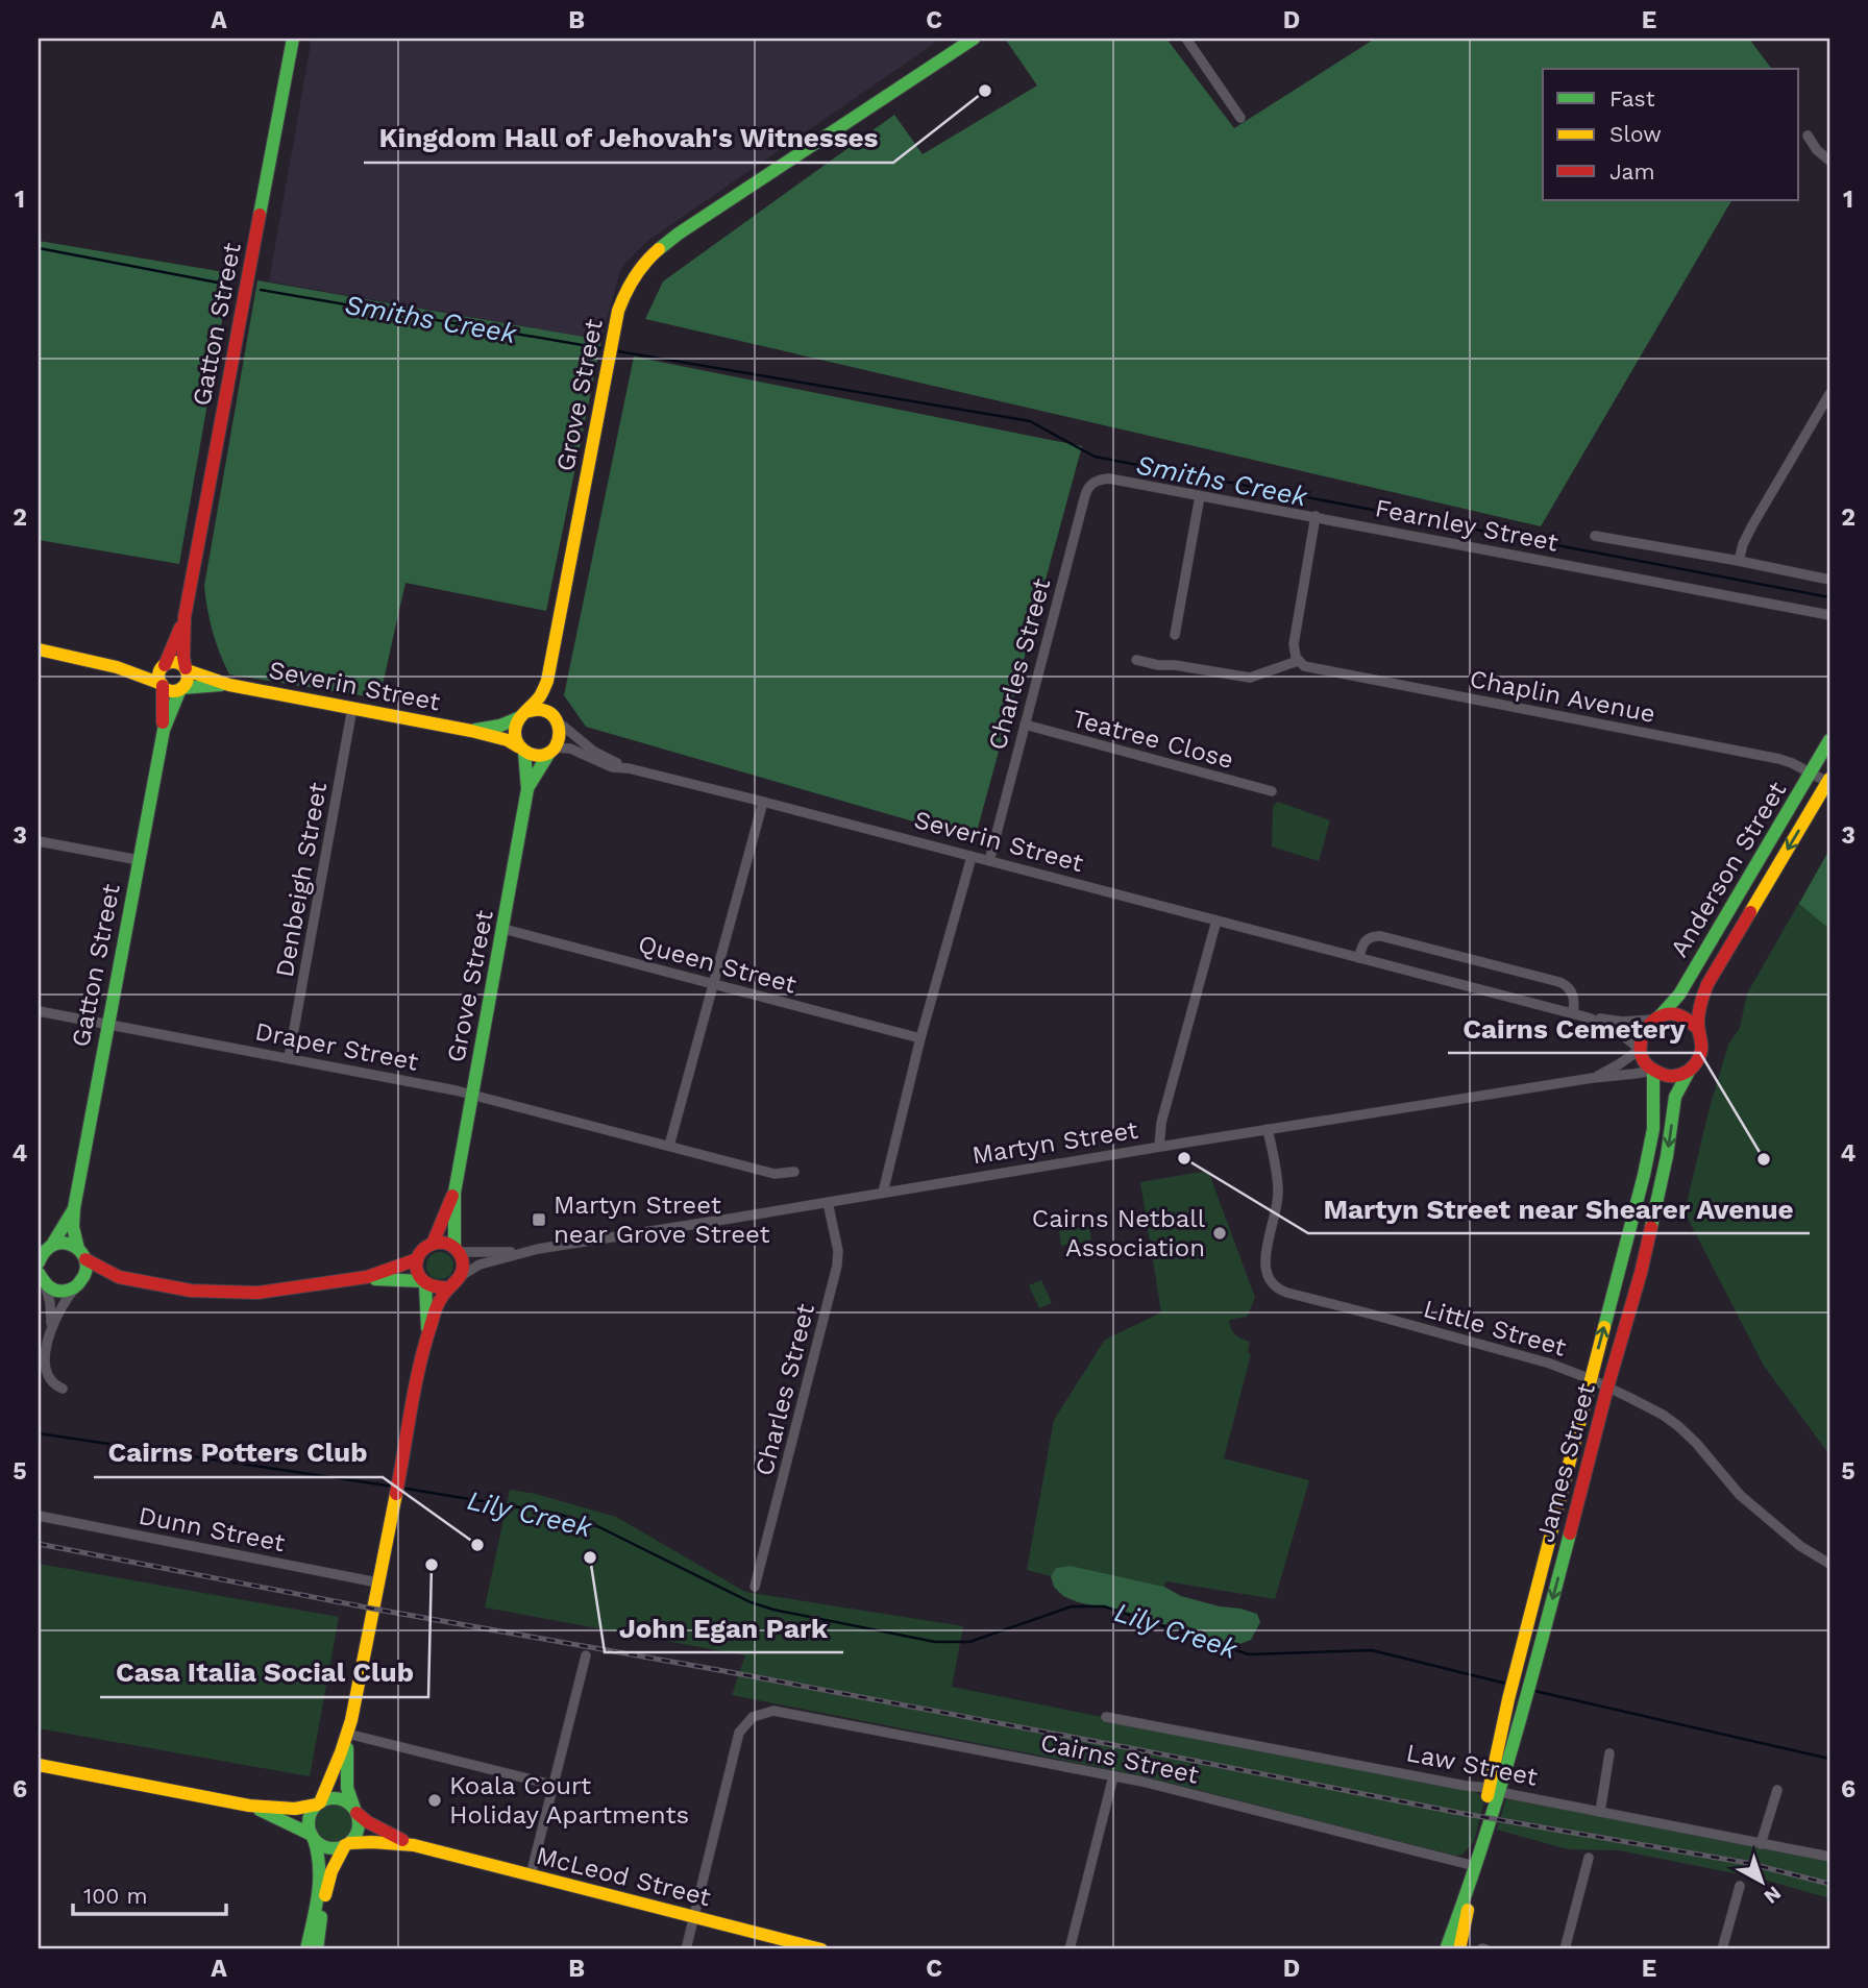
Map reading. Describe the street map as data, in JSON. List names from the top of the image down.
{
  "streets": {
    "street": [
      "Gatton Street",
      "Grove Street",
      "Fearnley Street",
      "Charles Street",
      "Severin Street",
      "Chaplin Avenue",
      "Teatree Close",
      "Anderson Street",
      "Denbeigh Street",
      "Queen Street",
      "Draper Street",
      "Martyn Street",
      "Little Street",
      "James Street",
      "Dunn Street",
      "Cairns Street",
      "Law Street",
      "McLeod Street"
    ]
  },
  "crossings": [
    ["Gatton Street", "Severin Street"],
    ["Gatton Street", "Draper Street"],
    ["Grove Street", "Severin Street"],
    ["Grove Street", "Queen Street"],
    ["Grove Street", "Draper Street"],
    ["Grove Street", "Martyn Street"],
    ["Fearnley Street", "Charles Street"],
    ["Charles Street", "Severin Street"],
    ["Charles Street", "Teatree Close"],
    ["Charles Street", "Martyn Street"],
    ["Severin Street", "Anderson Street"],
    ["Severin Street", "Denbeigh Street"],
    ["Severin Street", "Martyn Street"],
    ["Severin Street", "James Street"],
    ["Chaplin Avenue", "Anderson Street"],
    ["Anderson Street", "Martyn Street"],
    ["Anderson Street", "James Street"],
    ["Denbeigh Street", "Draper Street"],
    ["Martyn Street", "Little Street"],
    ["Martyn Street", "James Street"],
    ["Little Street", "James Street"],
    ["James Street", "Cairns Street"],
    ["James Street", "Law Street"],
    ["Cairns Street", "McLeod Street"]
  ],
  "water": ["Smiths Creek", "Lily Creek"],
  "places": {
    "other": [
      "Kingdom Hall of Jehovah's Witnesses",
      "Martyn Street near Shearer Avenue",
      "Cairns Cemetery",
      "Cairns Netball Association",
      "Cairns Potters Club",
      "John Egan Park",
      "Casa Italia Social Club",
      "Koala Court Holiday Apartments"
    ],
    "transit": ["Martyn Street near Grove Street"]
  },
  "legend": ["Fast", "Slow", "Jam"],
  "scale_bar": "100 m",
  "north": "bottom right",
  "grid": {
    "columns": [
      "A",
      "B",
      "C",
      "D",
      "E"
    ],
    "rows": [
      "1",
      "2",
      "3",
      "4",
      "5",
      "6"
    ]
  }
}
